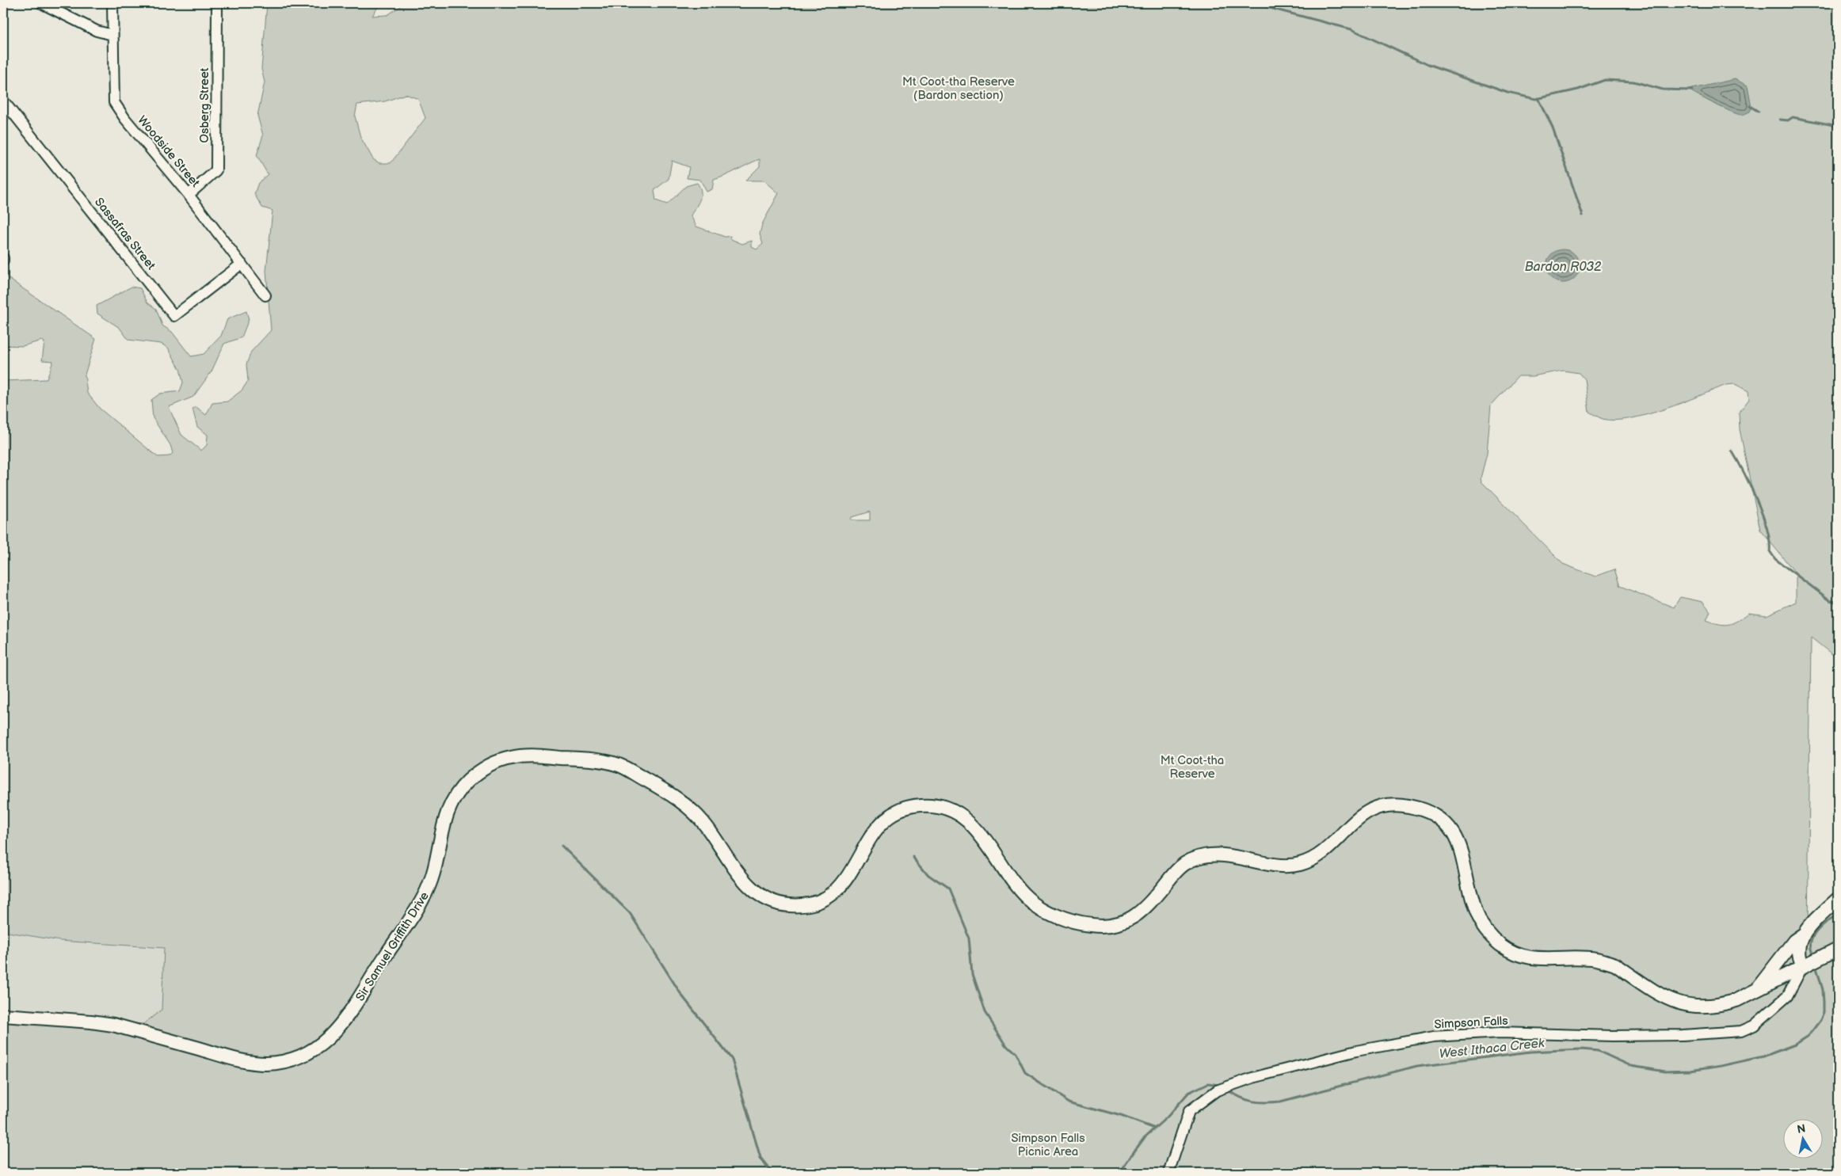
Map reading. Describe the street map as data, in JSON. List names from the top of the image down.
{
  "streets": {
    "main road": ["Sir Samuel Griffith Drive"],
    "street": [
      "Osberg Street",
      "Woodside Street",
      "Sassafras Street",
      "Simpson Falls"
    ]
  },
  "crossings": [
    ["Osberg Street", "Woodside Street"],
    ["Woodside Street", "Sassafras Street"],
    ["Sir Samuel Griffith Drive", "Simpson Falls"]
  ],
  "water": ["Bardon R032", "West Ithaca Creek"],
  "parks": ["Mt Coot-tha Reserve (Bardon section)", "Mt Coot-tha Reserve", "Simpson Falls Picnic Area"],
  "north": "top"
}
